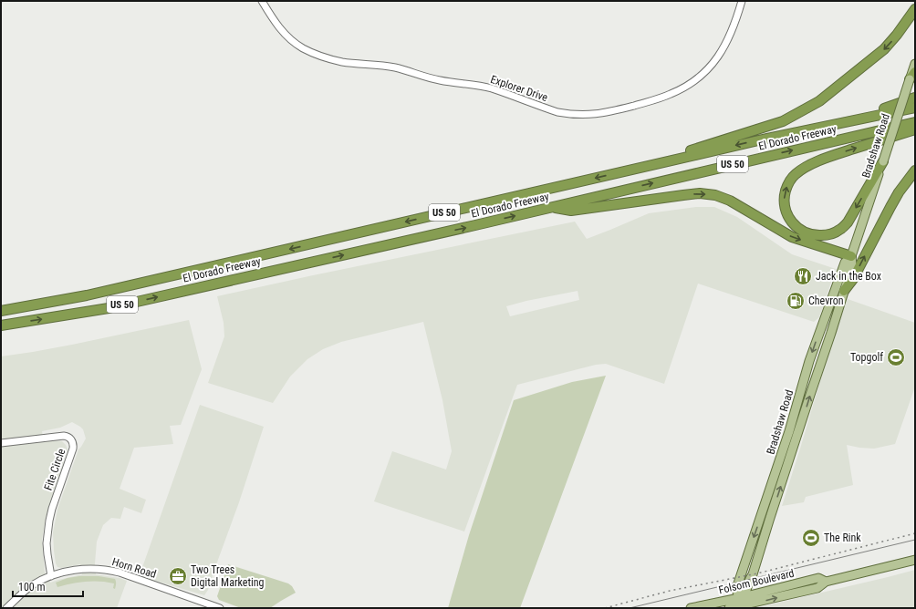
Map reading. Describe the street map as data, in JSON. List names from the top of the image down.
{
  "streets": {
    "highway": ["El Dorado Freeway", "US 50"],
    "main road": ["Bradshaw Road", "Folsom Boulevard"],
    "street": ["Explorer Drive", "Fite Circle", "Horn Road"]
  },
  "crossings": [
    ["Bradshaw Road", "Folsom Boulevard"],
    ["Fite Circle", "Horn Road"]
  ],
  "places": {
    "restaurant": ["Jack in the Box"],
    "fuel station": ["Chevron"],
    "sports": ["Topgolf", "The Rink"],
    "office": ["Two Trees Digital Marketing"]
  },
  "scale_bar": "100 m"
}
